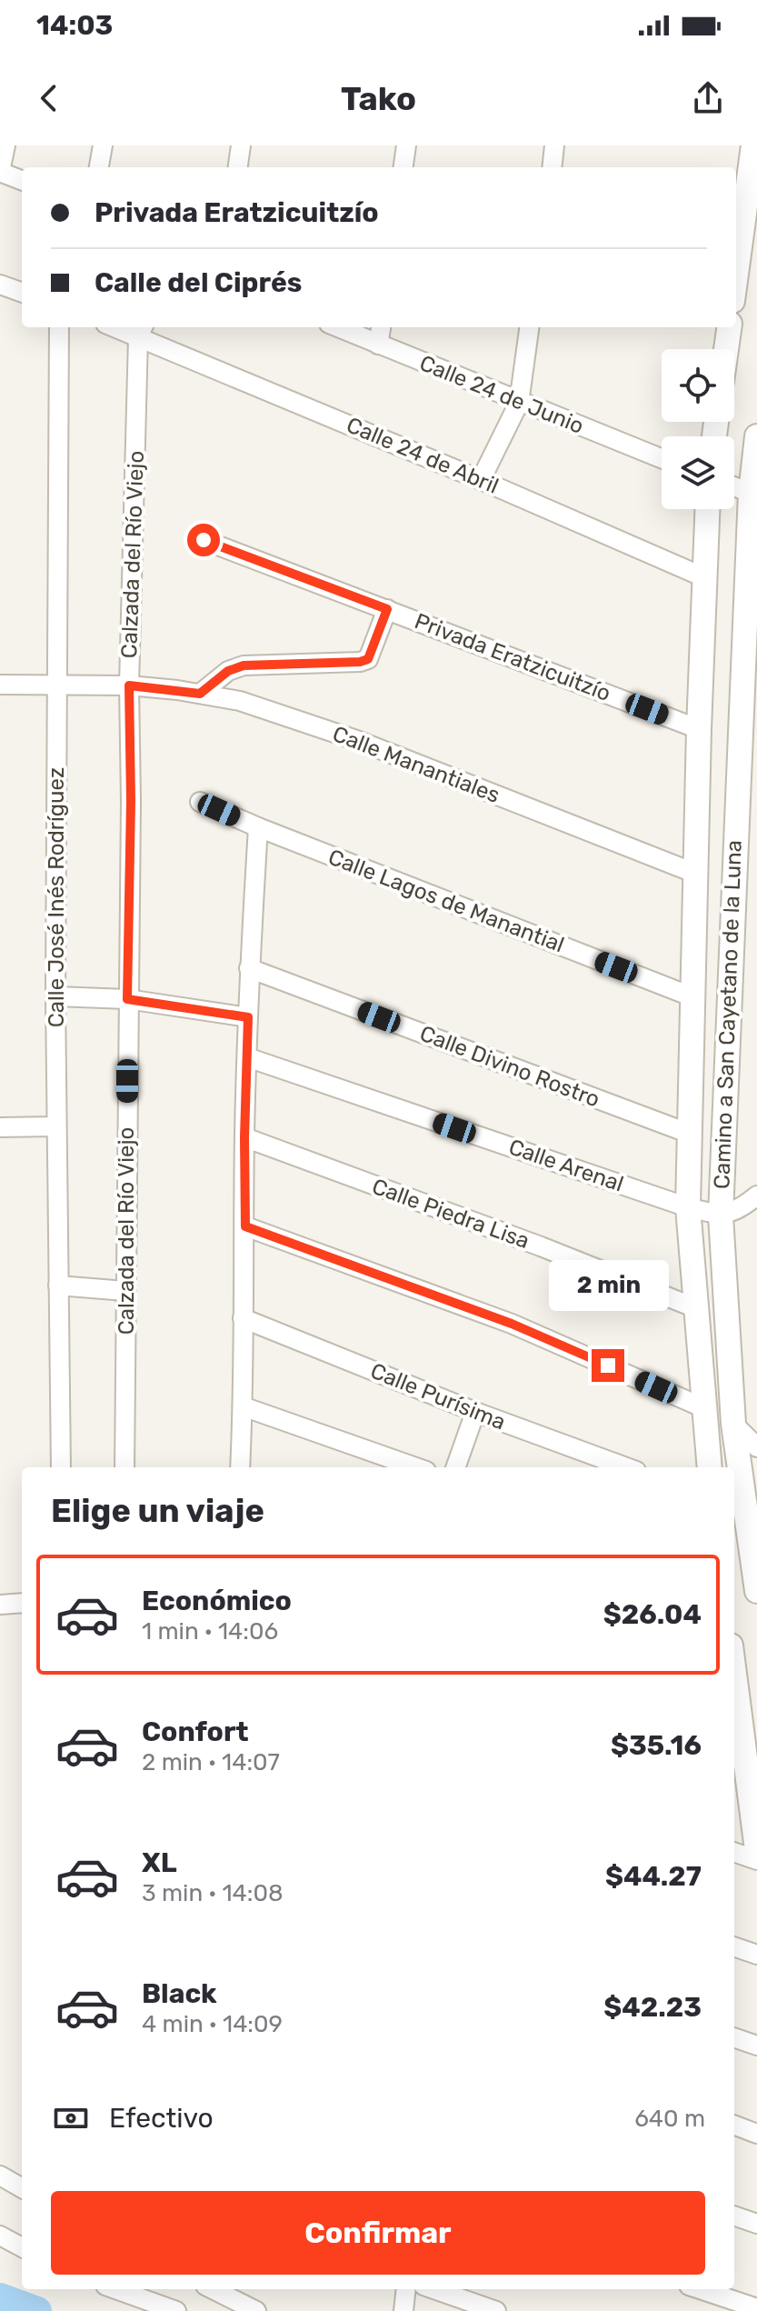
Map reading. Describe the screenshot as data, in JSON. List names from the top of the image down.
{
  "streets": {
    "street": [
      "Calle 24 de Junio",
      "Calle 24 de Abril",
      "Calzada del Río Viejo",
      "Privada Eratzicuitzío",
      "Calle Manantiales",
      "Calle José Inés Rodríguez",
      "Calle Lagos de Manantial",
      "Camino a San Cayetano de la Luna",
      "Calle Divino Rostro",
      "Calle Arenal",
      "Calle Piedra Lisa",
      "Calle Purísima"
    ]
  },
  "crossings": [
    ["Calle 24 de Abril", "Calzada del Río Viejo"],
    ["Calle 24 de Abril", "Camino a San Cayetano de la Luna"],
    ["Calzada del Río Viejo", "Calle Manantiales"],
    ["Privada Eratzicuitzío", "Camino a San Cayetano de la Luna"],
    ["Calle Manantiales", "Calle José Inés Rodríguez"],
    ["Calle Manantiales", "Camino a San Cayetano de la Luna"],
    ["Calle Lagos de Manantial", "Camino a San Cayetano de la Luna"],
    ["Camino a San Cayetano de la Luna", "Calle Divino Rostro"],
    ["Camino a San Cayetano de la Luna", "Calle Arenal"],
    ["Camino a San Cayetano de la Luna", "Calle Piedra Lisa"]
  ],
  "page": {
    "status": "14:03",
    "header": "Tako",
    "banner": ["Privada Eratzicuitzío", "Calle del Ciprés"],
    "bubble": "2 min",
    "heading": "Elige un viaje",
    "list": [
      {
        "name": "Económico",
        "note": "1 min · 14:06",
        "value": "$26.04"
      },
      {
        "name": "Confort",
        "note": "2 min · 14:07",
        "value": "$35.16"
      },
      {
        "name": "XL",
        "note": "3 min · 14:08",
        "value": "$44.27"
      },
      {
        "name": "Black",
        "note": "4 min · 14:09",
        "value": "$42.23"
      }
    ],
    "pay": ["Efectivo", "640 m"],
    "buttons": "Confirmar"
  }
}
